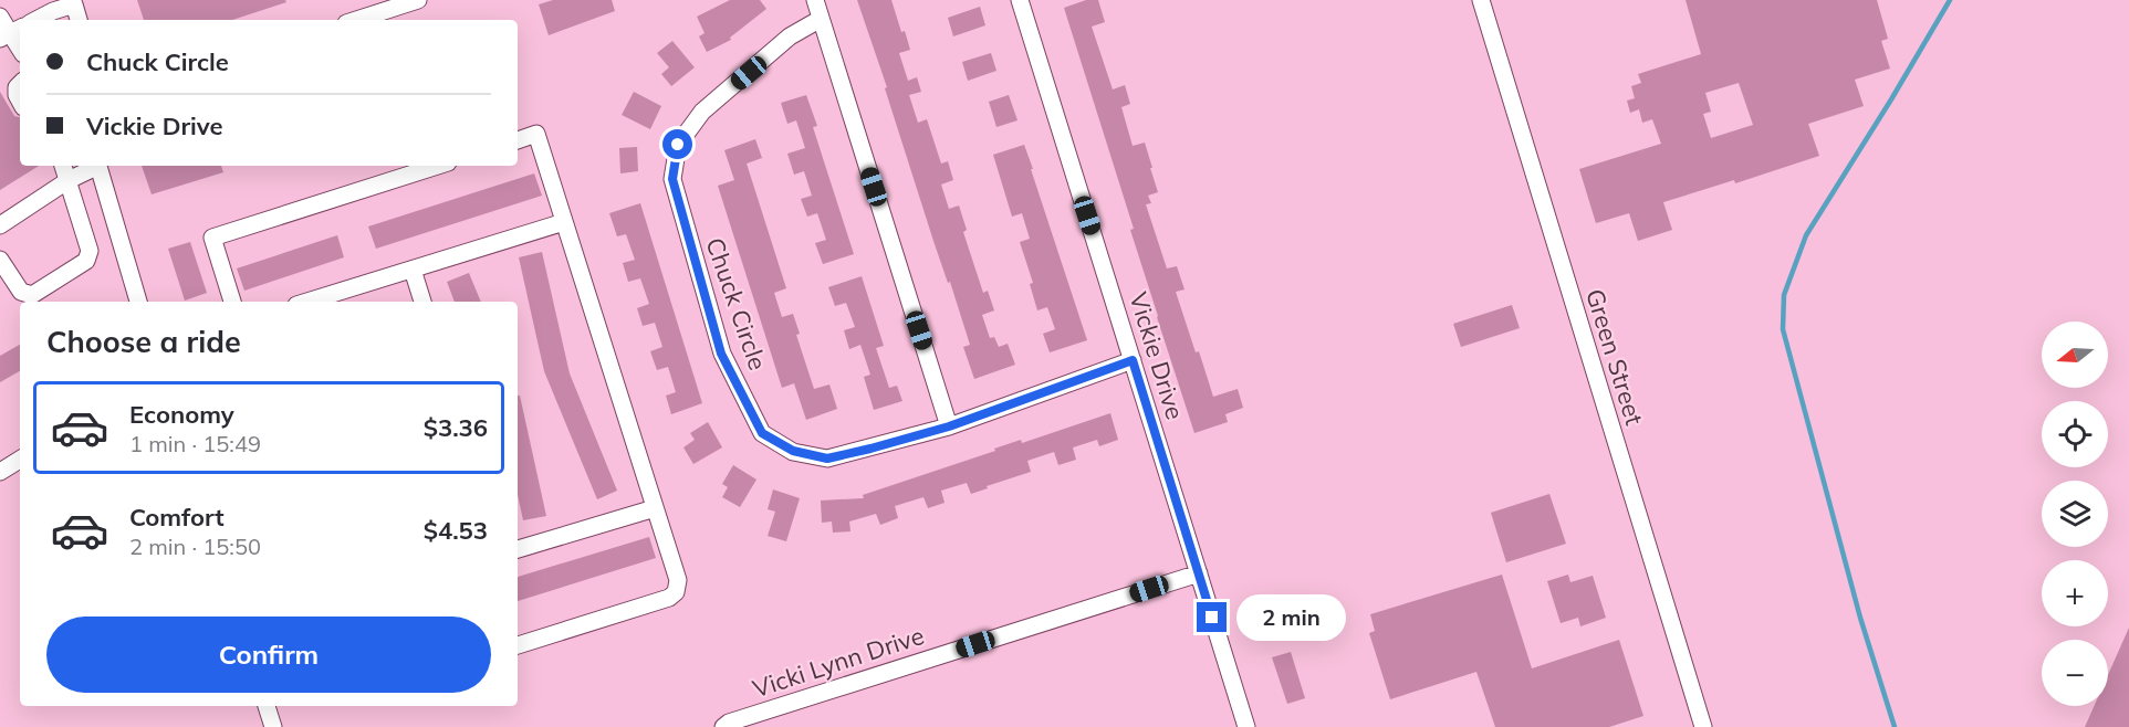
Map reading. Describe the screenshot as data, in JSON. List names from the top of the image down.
{
  "streets": {
    "street": [
      "Chuck Circle",
      "Vickie Drive",
      "Green Street",
      "Vicki Lynn Drive"
    ]
  },
  "crossings": [
    ["Chuck Circle", "Vickie Drive"],
    ["Vickie Drive", "Vicki Lynn Drive"]
  ],
  "north": "left",
  "page": {
    "banner": ["Chuck Circle", "Vickie Drive"],
    "heading": "Choose a ride",
    "map_buttons": ["+", "−"],
    "list": [
      {
        "name": "Economy",
        "note": "1 min · 15:49",
        "value": "$3.36"
      },
      {
        "name": "Comfort",
        "note": "2 min · 15:50",
        "value": "$4.53"
      }
    ],
    "bubble": "2 min",
    "buttons": "Confirm"
  }
}
